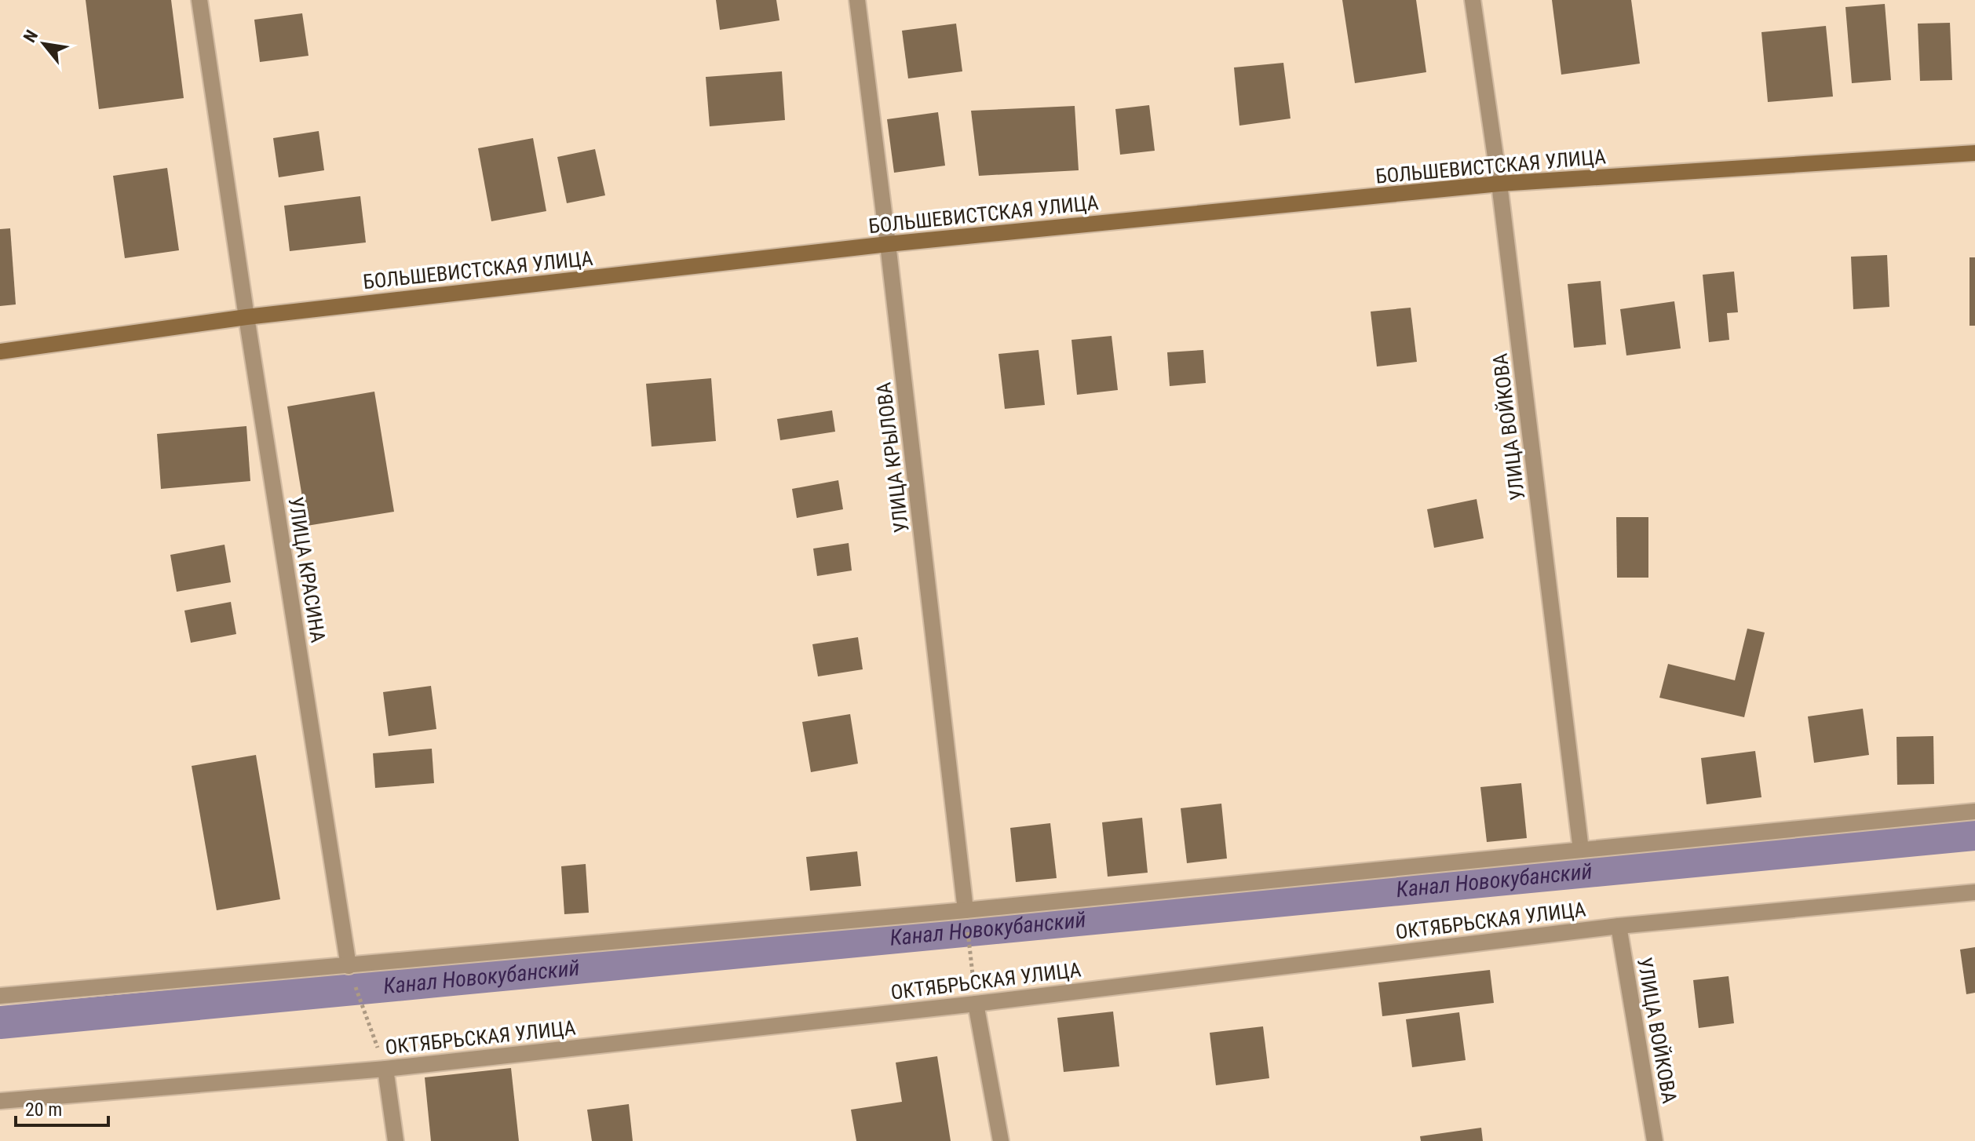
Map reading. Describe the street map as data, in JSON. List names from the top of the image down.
{
  "streets": {
    "street": [
      "БОЛЬШЕВИСТСКАЯ УЛИЦА",
      "УЛИЦА ВОЙКОВА",
      "УЛИЦА КРЫЛОВА",
      "УЛИЦА КРАСИНА",
      "ОКТЯБРЬСКАЯ УЛИЦА"
    ]
  },
  "crossings": [
    ["БОЛЬШЕВИСТСКАЯ УЛИЦА", "УЛИЦА ВОЙКОВА"],
    ["БОЛЬШЕВИСТСКАЯ УЛИЦА", "УЛИЦА КРЫЛОВА"],
    ["БОЛЬШЕВИСТСКАЯ УЛИЦА", "УЛИЦА КРАСИНА"],
    ["УЛИЦА ВОЙКОВА", "ОКТЯБРЬСКАЯ УЛИЦА"]
  ],
  "water": ["Канал Новокубанский"],
  "scale_bar": "20 m",
  "north": "top left"
}
